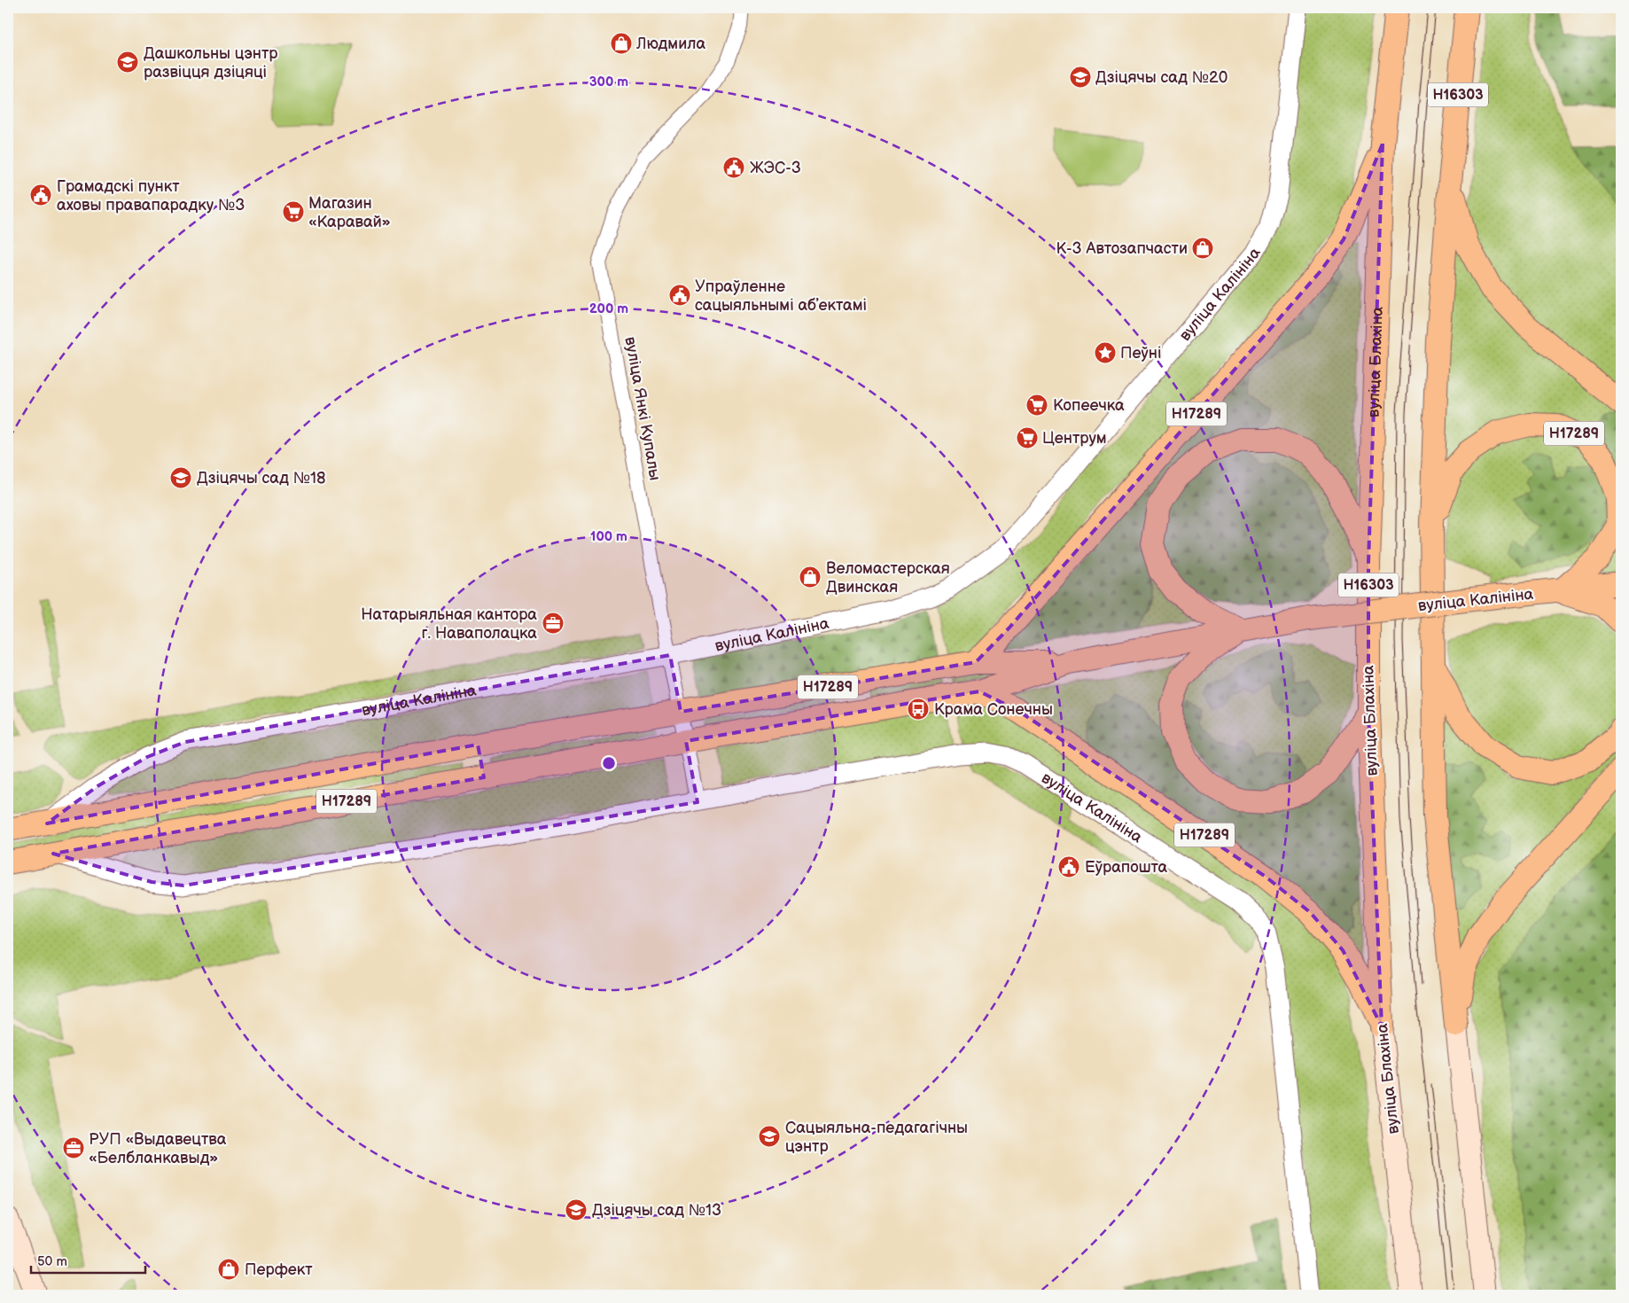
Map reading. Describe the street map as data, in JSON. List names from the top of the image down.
{
  "streets": {
    "main road": [
      "Н16303",
      "вуліца Калініна",
      "вуліца Блахіна",
      "Н17289"
    ],
    "street": ["вуліца Янкі Купалы"]
  },
  "crossings": [
    ["Н16303", "вуліца Блахіна"],
    ["Н16303", "Н17289"],
    ["вуліца Калініна", "вуліца Янкі Купалы"],
    ["вуліца Калініна", "Н17289"],
    ["вуліца Блахіна", "Н17289"]
  ],
  "places": {
    "shop": [
      "Людмила",
      "К-3 Автозапчасти",
      "Веломастерская Двинская",
      "Перфект"
    ],
    "school or university": [
      "Дашкольны цэнтр развіцця дзіцяці",
      "Дзіцячы сад №20",
      "Дзіцячы сад №18",
      "Сацыяльна-педагагічны цэнтр",
      "Дзіцячы сад №13"
    ],
    "public building": [
      "ЖЭС-3",
      "Грамадскі пункт аховы правапарадку №3",
      "Упраўленне сацыяльнымі абʼектамі",
      "Еўрапошта"
    ],
    "supermarket": ["Магазин «Каравай»", "Копеечка", "Центрум"],
    "place": ["Пеўні"],
    "office": ["Натарыяльная кантора г. Наваполацка", "РУП «Выдавецтва «Белбланкавыд»"],
    "bus stop": ["Крама Сонечны"]
  },
  "scale_bar": "50 m",
  "rings": ["300 m", "200 m", "100 m"]
}
